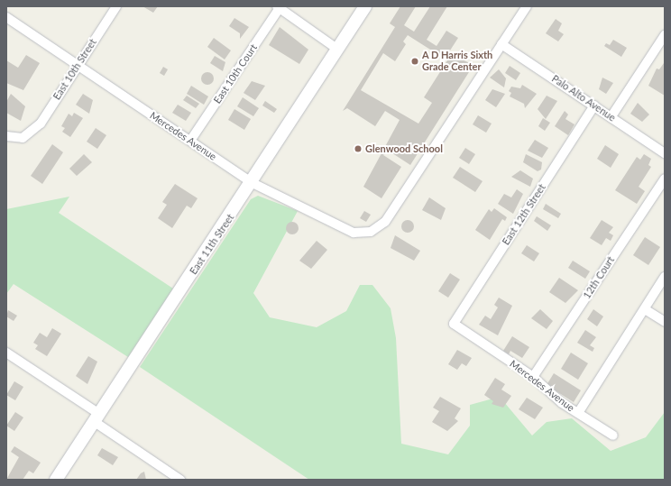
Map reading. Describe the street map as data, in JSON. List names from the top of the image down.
{
  "streets": {
    "main road": ["East 11th Street"],
    "street": [
      "East 10th Street",
      "East 10th Court",
      "Palo Alto Avenue",
      "Mercedes Avenue",
      "East 12th Street",
      "12th Court"
    ]
  },
  "crossings": [
    ["East 10th Street", "Mercedes Avenue"],
    ["East 10th Court", "Mercedes Avenue"],
    ["Palo Alto Avenue", "Mercedes Avenue"],
    ["Palo Alto Avenue", "East 12th Street"],
    ["Mercedes Avenue", "East 12th Street"],
    ["Mercedes Avenue", "East 11th Street"],
    ["Mercedes Avenue", "12th Court"]
  ],
  "places": ["A D Harris Sixth Grade Center", "Glenwood School"]
}
